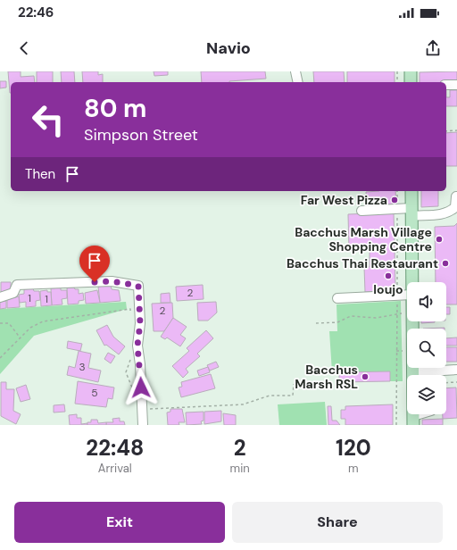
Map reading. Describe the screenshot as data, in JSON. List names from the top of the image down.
{
  "places": [
    "Far West Pizza",
    "Bacchus Marsh Village Shopping Centre",
    "Bacchus Thai Restaurant",
    "loujo",
    "Bacchus Marsh RSL"
  ],
  "house_numbers": [
    "2",
    "1",
    "1",
    "2",
    "3",
    "5"
  ],
  "page": {
    "status": "22:46",
    "header": "Navio",
    "turn": ["80 m", "Simpson Street"],
    "then": "Then",
    "eta": [
      "22:48",
      "Arrival",
      "2",
      "min",
      "120",
      "m"
    ],
    "buttons": ["Exit", "Share"]
  }
}
